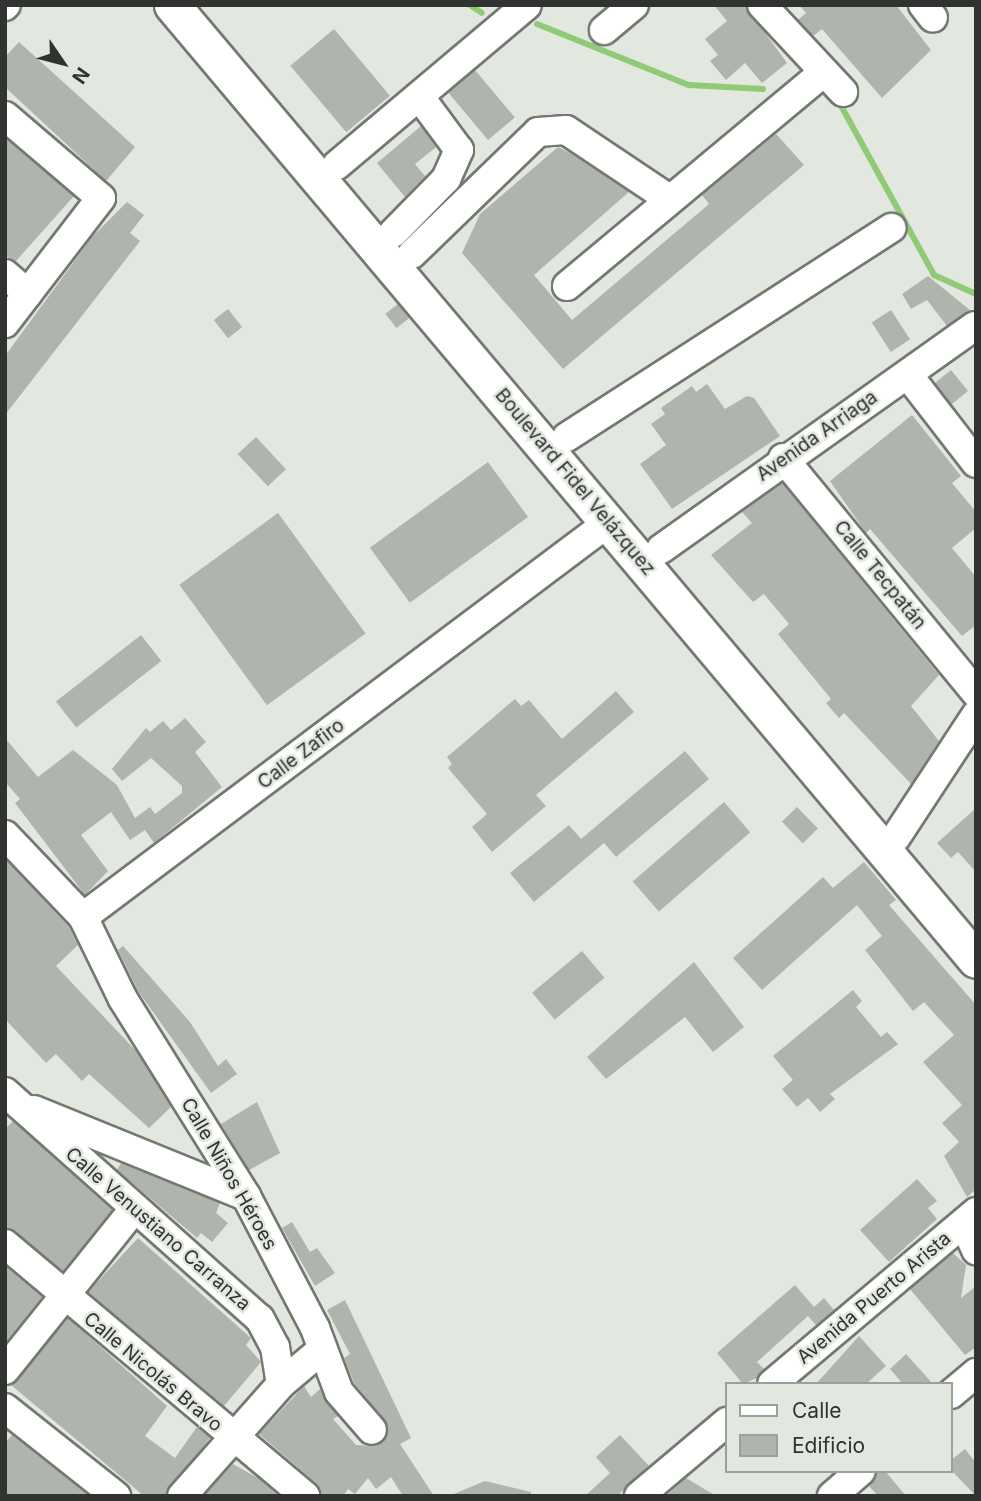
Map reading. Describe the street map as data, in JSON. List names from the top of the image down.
{
  "streets": {
    "main road": ["Boulevard Fidel Velázquez"],
    "street": [
      "Avenida Arriaga",
      "Calle Tecpatán",
      "Calle Zafiro",
      "Calle Niños Héroes",
      "Calle Venustiano Carranza",
      "Avenida Puerto Arista",
      "Calle Nicolás Bravo"
    ]
  },
  "crossings": [
    ["Avenida Arriaga", "Boulevard Fidel Velázquez"],
    ["Avenida Arriaga", "Calle Tecpatán"],
    ["Boulevard Fidel Velázquez", "Calle Zafiro"],
    ["Calle Zafiro", "Calle Niños Héroes"]
  ],
  "legend": ["Calle", "Edificio"],
  "north": "bottom right"
}
